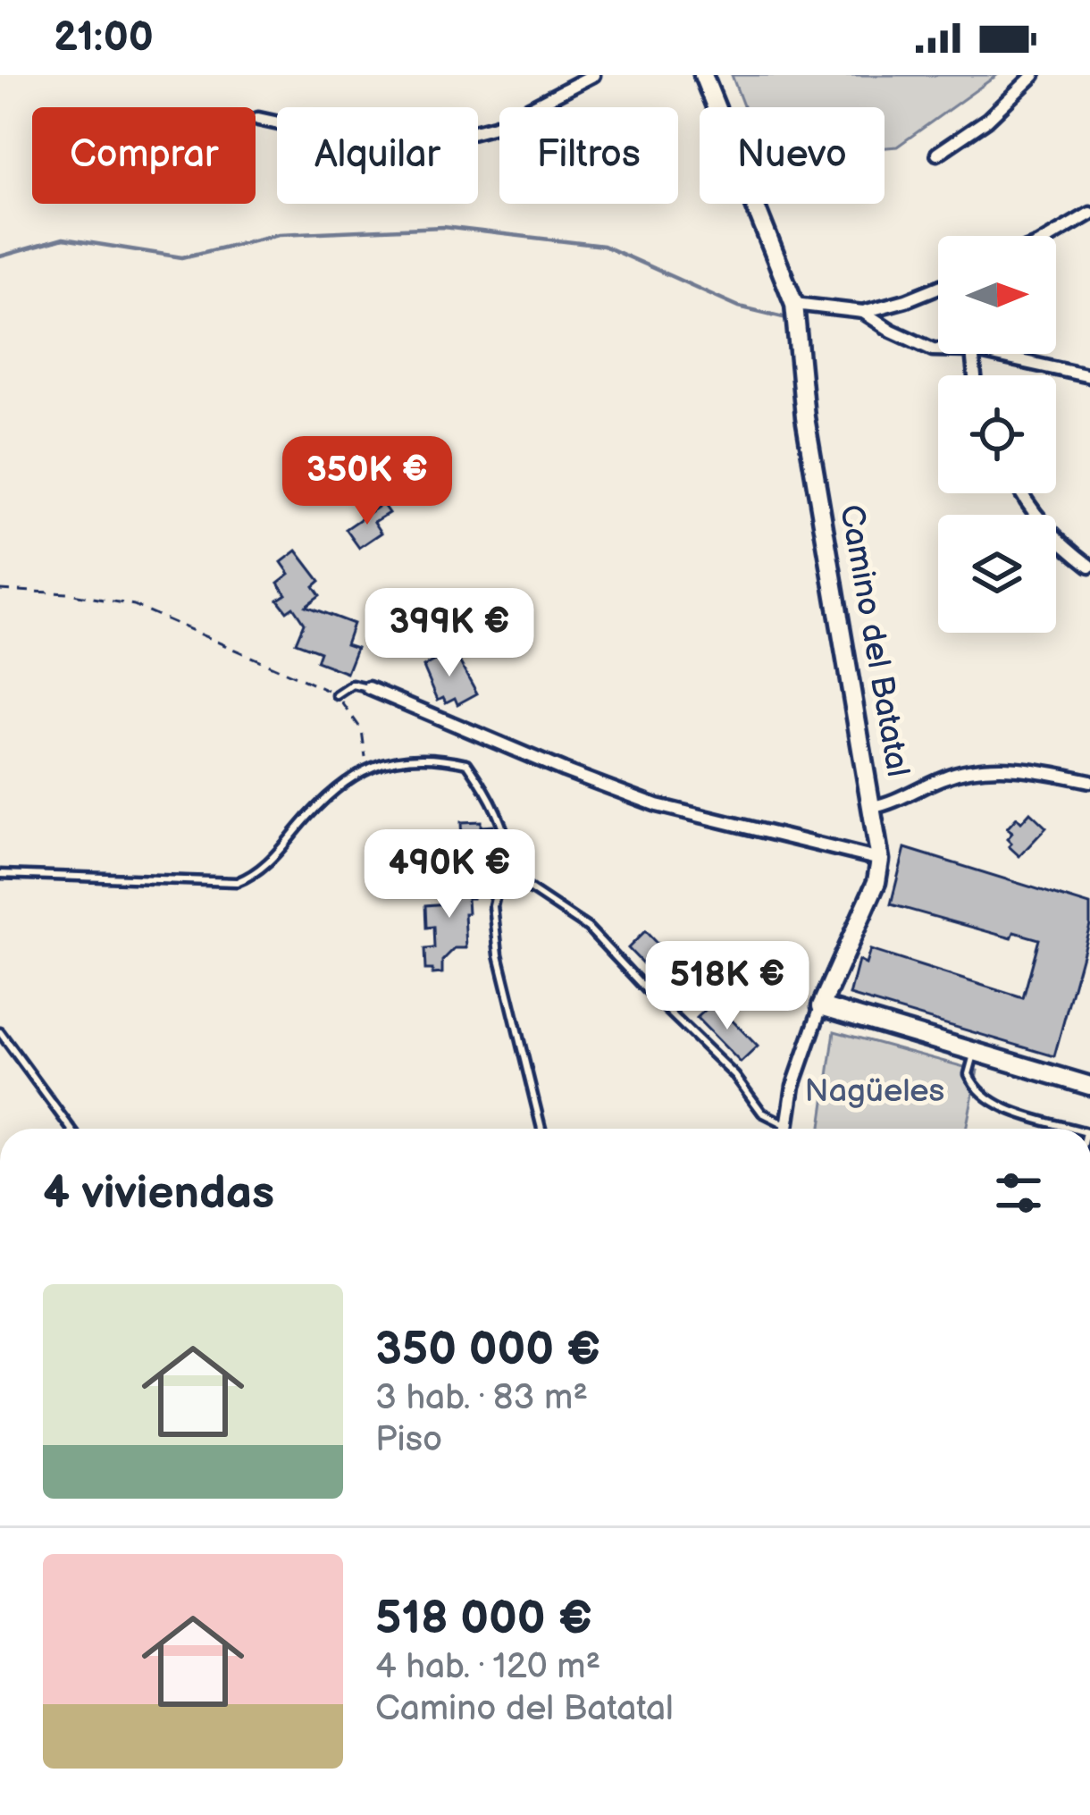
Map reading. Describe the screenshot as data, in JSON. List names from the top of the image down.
{
  "streets": {
    "street": ["Camino del Batatal"]
  },
  "parks": ["Nagüeles"],
  "north": "right",
  "page": {
    "status": "21:00",
    "chip": [
      "Comprar",
      "Alquilar",
      "Filtros",
      "Nuevo"
    ],
    "price": [
      "350K €",
      "399K €",
      "490K €",
      "518K €"
    ],
    "heading": "4 viviendas",
    "list": [
      {
        "name": "350 000 €",
        "note": "3 hab. · 83 m² · Piso"
      },
      {
        "name": "518 000 €",
        "note": "4 hab. · 120 m² · Camino del Batatal"
      }
    ]
  }
}
